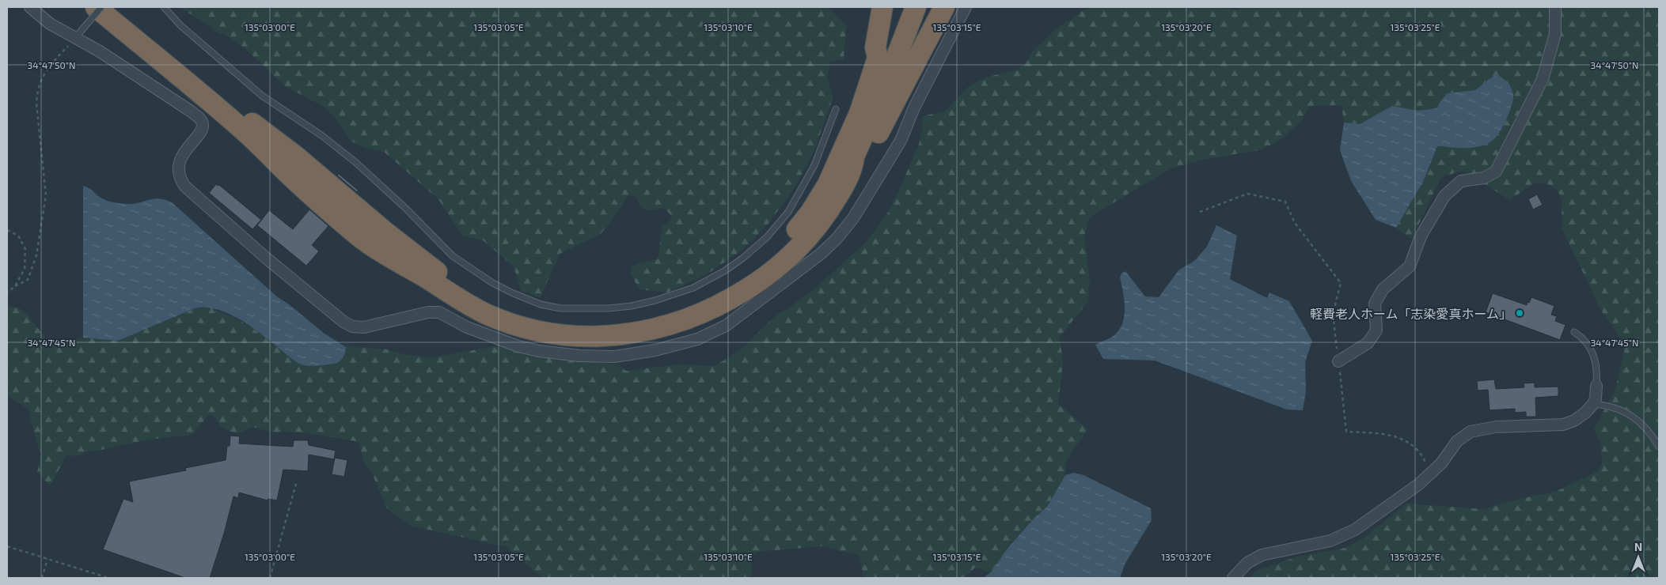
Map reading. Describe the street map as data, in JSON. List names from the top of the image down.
{
  "places": ["軽費老人ホーム「志染愛真ホーム」"],
  "north": "top",
  "coordinates": [
    "135°03'00\"E",
    "135°03'05\"E",
    "135°03'10\"E",
    "135°03'15\"E",
    "135°03'20\"E",
    "135°03'25\"E",
    "34°47'50\"N",
    "34°47'45\"N"
  ]
}
